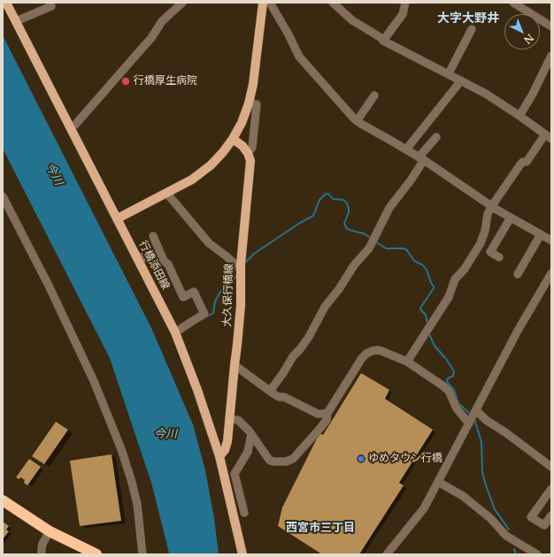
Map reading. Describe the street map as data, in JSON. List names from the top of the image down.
{
  "streets": {
    "main road": ["行橋添田線", "大久保行橋線"]
  },
  "crossings": [
    ["行橋添田線", "大久保行橋線"]
  ],
  "districts": ["大字大野井", "西宮市三丁目"],
  "water": ["今川"],
  "places": ["行橋厚生病院", "ゆめタウン行橋"],
  "north": "bottom right"
}
